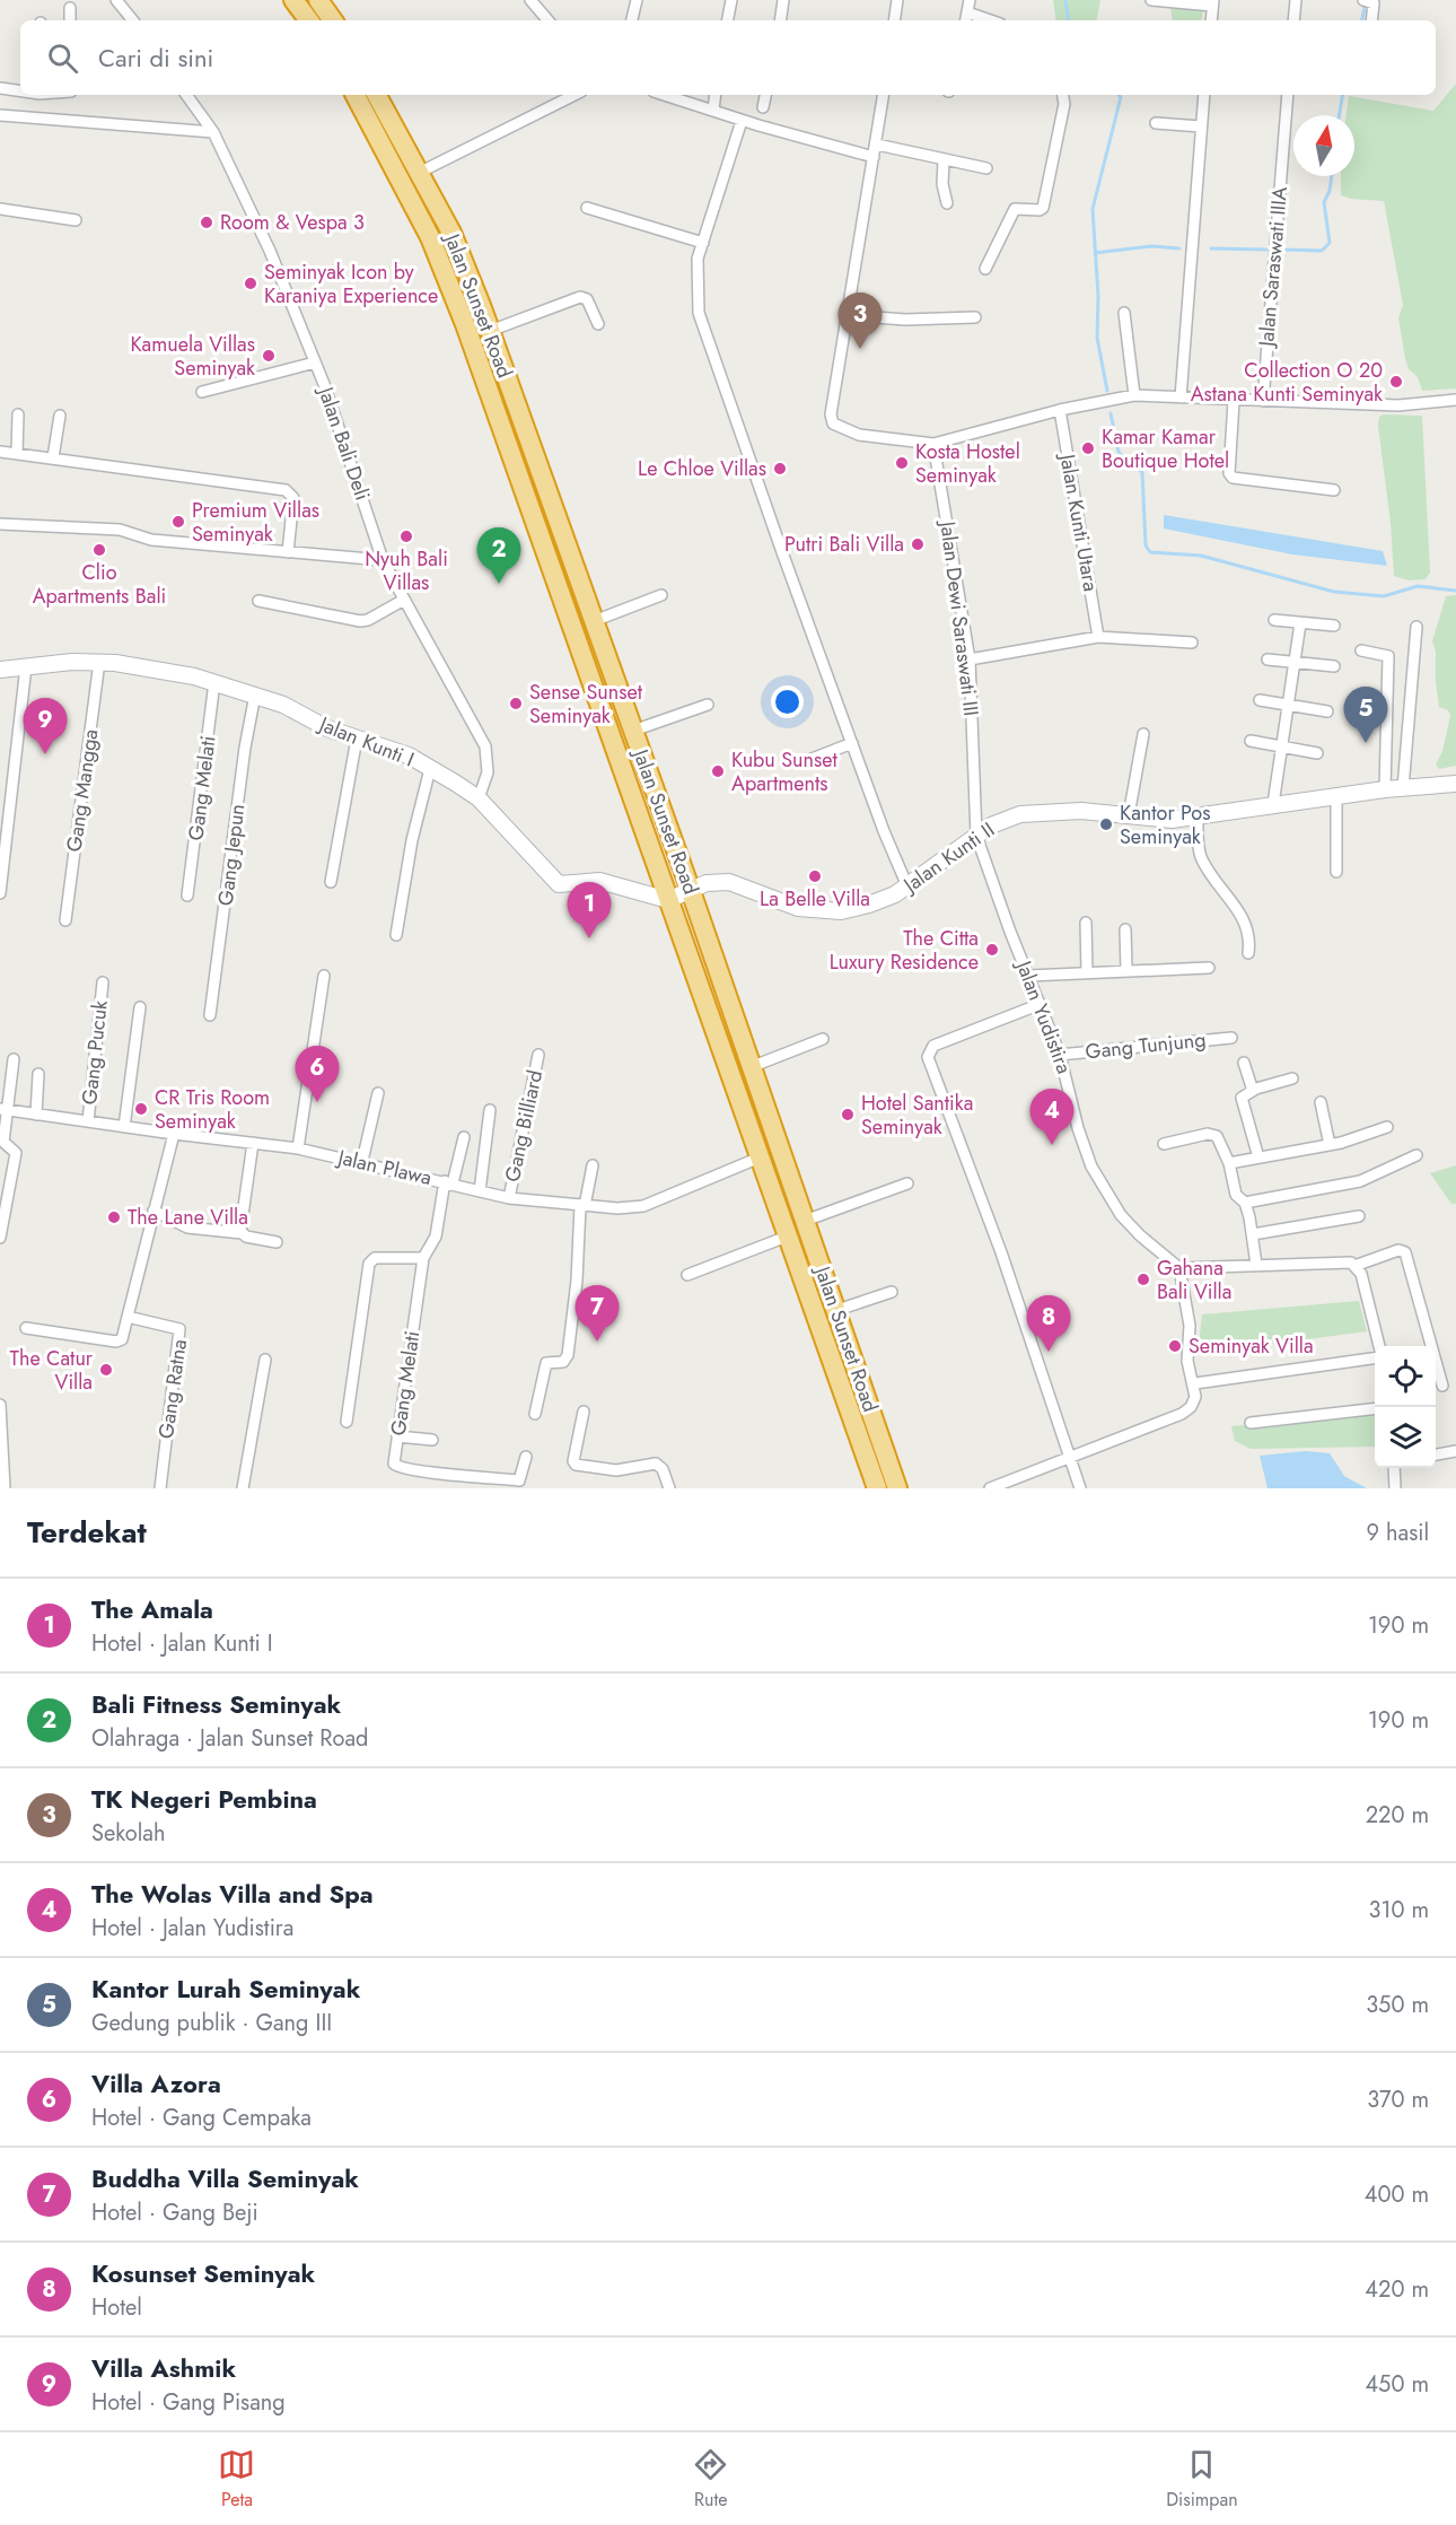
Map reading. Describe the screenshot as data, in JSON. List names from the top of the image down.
{
  "streets": {
    "highway": ["Jalan Sunset Road"],
    "street": [
      "Jalan Saraswati IIIA",
      "Jalan Bali Deli",
      "Jalan Kunti Utara",
      "Jalan Dewi Saraswati III",
      "Jalan Kunti I",
      "Gang Melati",
      "Gang Mangga",
      "Gang Jepun",
      "Jalan Kunti II",
      "Jalan Yudistira",
      "Gang Tunjung",
      "Gang Pucuk",
      "Gang Billiard",
      "Jalan Plawa",
      "Gang Ratna"
    ]
  },
  "crossings": [
    ["Jalan Sunset Road", "Jalan Kunti I"],
    ["Jalan Sunset Road", "Jalan Kunti II"],
    ["Jalan Sunset Road", "Jalan Plawa"],
    ["Jalan Bali Deli", "Jalan Kunti I"],
    ["Jalan Dewi Saraswati III", "Jalan Kunti II"],
    ["Jalan Dewi Saraswati III", "Jalan Yudistira"],
    ["Jalan Kunti I", "Gang Melati"],
    ["Jalan Kunti I", "Gang Mangga"],
    ["Jalan Kunti I", "Gang Jepun"],
    ["Gang Melati", "Jalan Plawa"],
    ["Jalan Kunti II", "Jalan Yudistira"],
    ["Jalan Yudistira", "Gang Tunjung"],
    ["Gang Pucuk", "Jalan Plawa"],
    ["Gang Billiard", "Jalan Plawa"]
  ],
  "places": [
    "Room & Vespa 3",
    "Seminyak Icon by Karaniya Experience",
    "Kamuela Villas Seminyak",
    "Collection O 20 Astana Kunti Seminyak",
    "Kamar Kamar Boutique Hotel",
    "Kosta Hostel Seminyak",
    "Le Chloe Villas",
    "Premium Villas Seminyak",
    "Nyuh Bali Villas",
    "Putri Bali Villa",
    "Clio Apartments Bali",
    "Sense Sunset Seminyak",
    "Kubu Sunset Apartments",
    "Kantor Pos Seminyak",
    "La Belle Villa",
    "The Citta Luxury Residence",
    "CR Tris Room Seminyak",
    "Hotel Santika Seminyak",
    "The Lane Villa",
    "Gahana Bali Villa",
    "Seminyak Villa",
    "The Catur Villa"
  ],
  "north": "top",
  "page": {
    "search": "Cari di sini",
    "pins": [
      "3",
      "2",
      "5",
      "9",
      "1",
      "6",
      "4",
      "7",
      "8"
    ],
    "heading": ["Terdekat", "9 hasil"],
    "list": [
      {
        "mark": "1",
        "name": "The Amala",
        "note": "Hotel · Jalan Kunti I",
        "value": "190 m"
      },
      {
        "mark": "2",
        "name": "Bali Fitness Seminyak",
        "note": "Olahraga · Jalan Sunset Road",
        "value": "190 m"
      },
      {
        "mark": "3",
        "name": "TK Negeri Pembina",
        "note": "Sekolah",
        "value": "220 m"
      },
      {
        "mark": "4",
        "name": "The Wolas Villa and Spa",
        "note": "Hotel · Jalan Yudistira",
        "value": "310 m"
      },
      {
        "mark": "5",
        "name": "Kantor Lurah Seminyak",
        "note": "Gedung publik · Gang III",
        "value": "350 m"
      },
      {
        "mark": "6",
        "name": "Villa Azora",
        "note": "Hotel · Gang Cempaka",
        "value": "370 m"
      },
      {
        "mark": "7",
        "name": "Buddha Villa Seminyak",
        "note": "Hotel · Gang Beji",
        "value": "400 m"
      },
      {
        "mark": "8",
        "name": "Kosunset Seminyak",
        "note": "Hotel",
        "value": "420 m"
      },
      {
        "mark": "9",
        "name": "Villa Ashmik",
        "note": "Hotel · Gang Pisang",
        "value": "450 m"
      }
    ],
    "nav": ["Peta", "Rute", "Disimpan"]
  }
}
